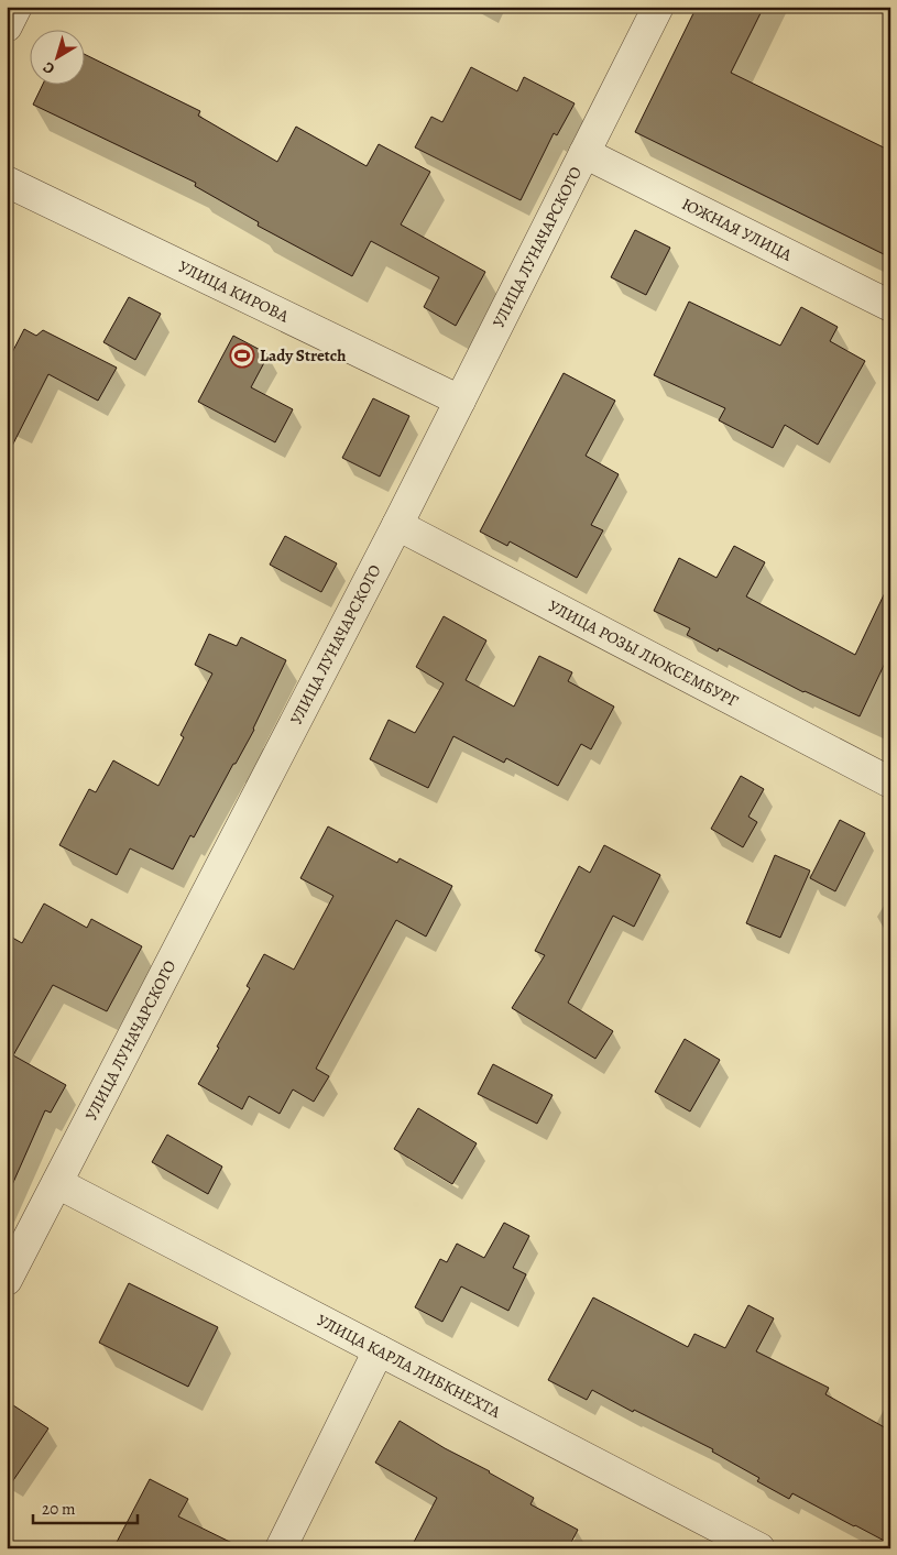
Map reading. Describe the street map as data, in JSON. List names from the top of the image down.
{
  "streets": {
    "street": [
      "ЮЖНАЯ УЛИЦА",
      "УЛИЦА ЛУНАЧАРСКОГО",
      "УЛИЦА КИРОВА",
      "УЛИЦА РОЗЫ ЛЮКСЕМБУРГ",
      "УЛИЦА КАРЛА ЛИБКНЕХТА"
    ]
  },
  "crossings": [
    ["ЮЖНАЯ УЛИЦА", "УЛИЦА ЛУНАЧАРСКОГО"],
    ["УЛИЦА ЛУНАЧАРСКОГО", "УЛИЦА КИРОВА"],
    ["УЛИЦА ЛУНАЧАРСКОГО", "УЛИЦА РОЗЫ ЛЮКСЕМБУРГ"],
    ["УЛИЦА ЛУНАЧАРСКОГО", "УЛИЦА КАРЛА ЛИБКНЕХТА"]
  ],
  "places": {
    "sports": ["Lady Stretch"]
  },
  "scale_bar": "20 m",
  "north": "bottom left"
}
